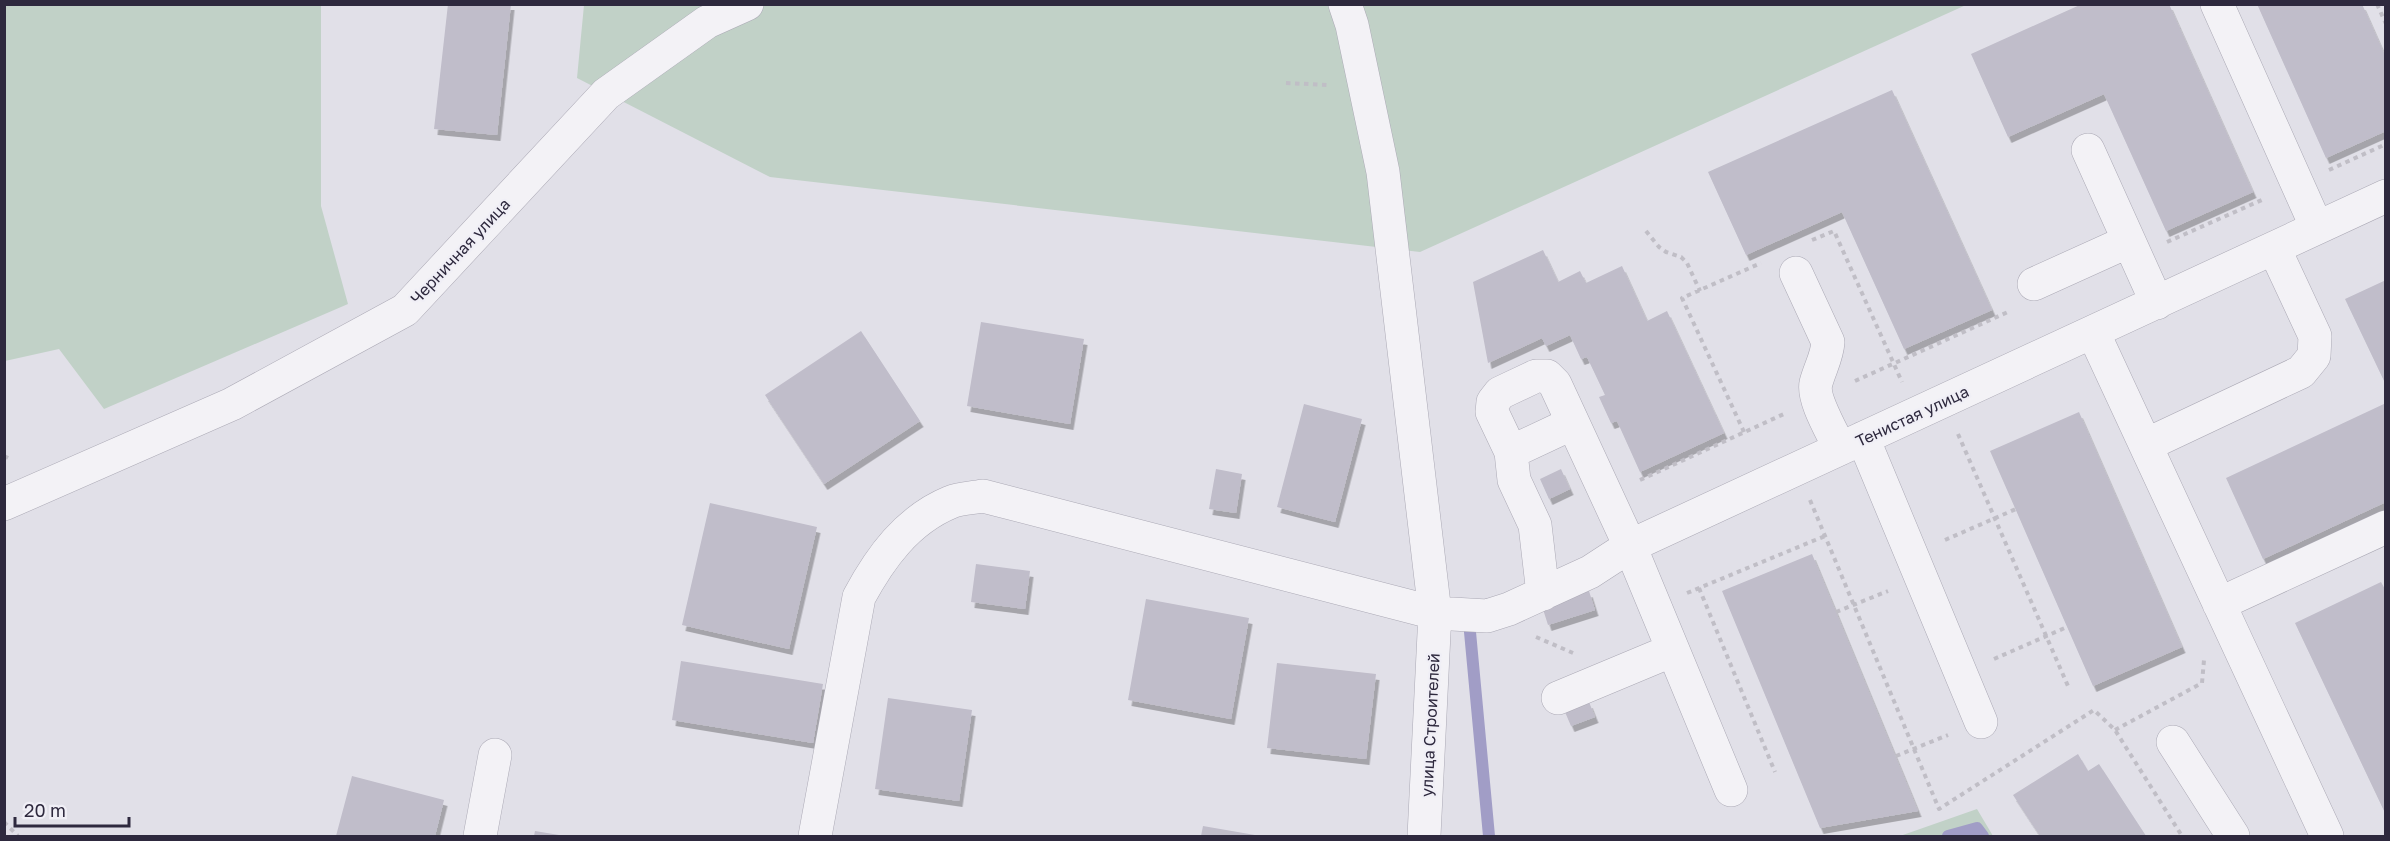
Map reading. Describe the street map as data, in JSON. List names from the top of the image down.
{
  "streets": {
    "street": ["Черничная улица", "Тенистая улица", "улица Строителей"]
  },
  "crossings": [
    ["Тенистая улица", "улица Строителей"]
  ],
  "scale_bar": "20 m"
}
